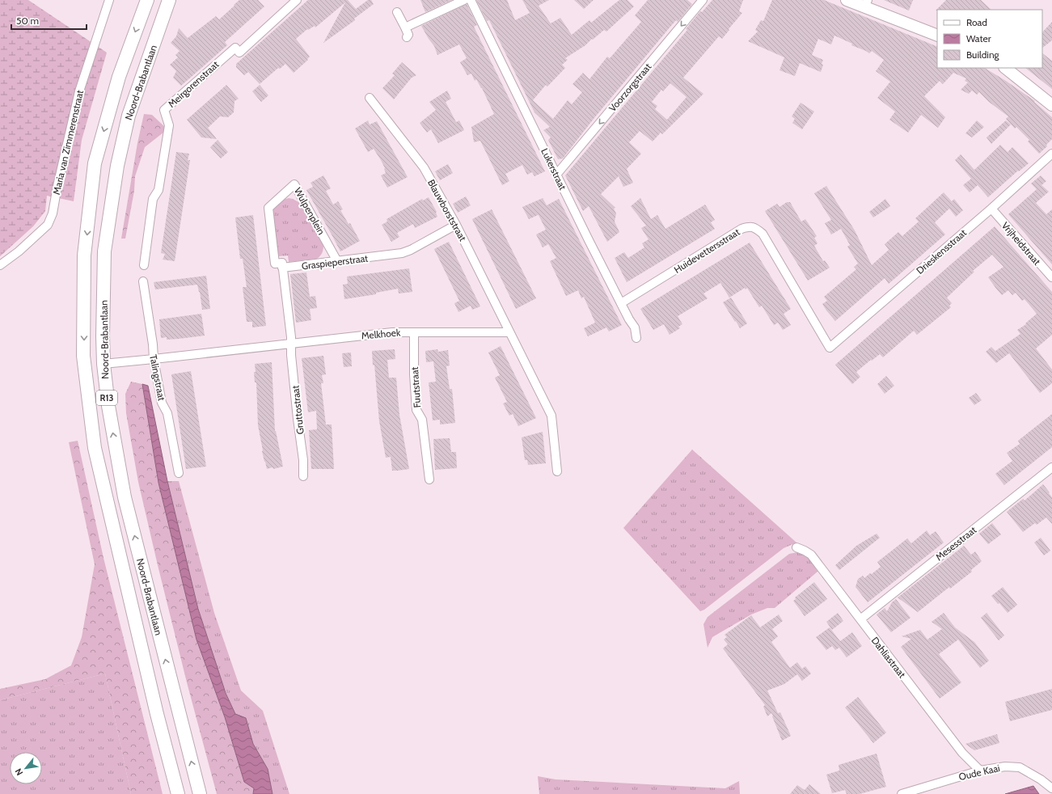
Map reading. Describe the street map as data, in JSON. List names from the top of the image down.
{
  "streets": {
    "main road": ["Noord-Brabantlaan", "R13"],
    "street": [
      "Meirgorenstraat",
      "Voorzorgstraat",
      "Maria van Zimmerenstraat",
      "Lukerstraat",
      "Blauwborststraat",
      "Wulpenplein",
      "Vrijheidstraat",
      "Huidevettersstraat",
      "Drieskensstraat",
      "Graspieperstraat",
      "Melkhoek",
      "Talingstraat",
      "Fuutstraat",
      "Gruttostraat",
      "Mesesstraat",
      "Dahliastraat",
      "Oude Kaai"
    ]
  },
  "crossings": [
    ["Noord-Brabantlaan", "Melkhoek"],
    ["Voorzorgstraat", "Lukerstraat"],
    ["Lukerstraat", "Huidevettersstraat"],
    ["Blauwborststraat", "Graspieperstraat"],
    ["Blauwborststraat", "Melkhoek"],
    ["Wulpenplein", "Graspieperstraat"],
    ["Vrijheidstraat", "Drieskensstraat"],
    ["Huidevettersstraat", "Drieskensstraat"],
    ["Melkhoek", "Talingstraat"],
    ["Melkhoek", "Fuutstraat"],
    ["Melkhoek", "Gruttostraat"],
    ["Mesesstraat", "Dahliastraat"],
    ["Dahliastraat", "Oude Kaai"]
  ],
  "one_way": ["Voorzorgstraat"],
  "legend": ["Road", "Water", "Building"],
  "scale_bar": "50 m",
  "north": "bottom left"
}
